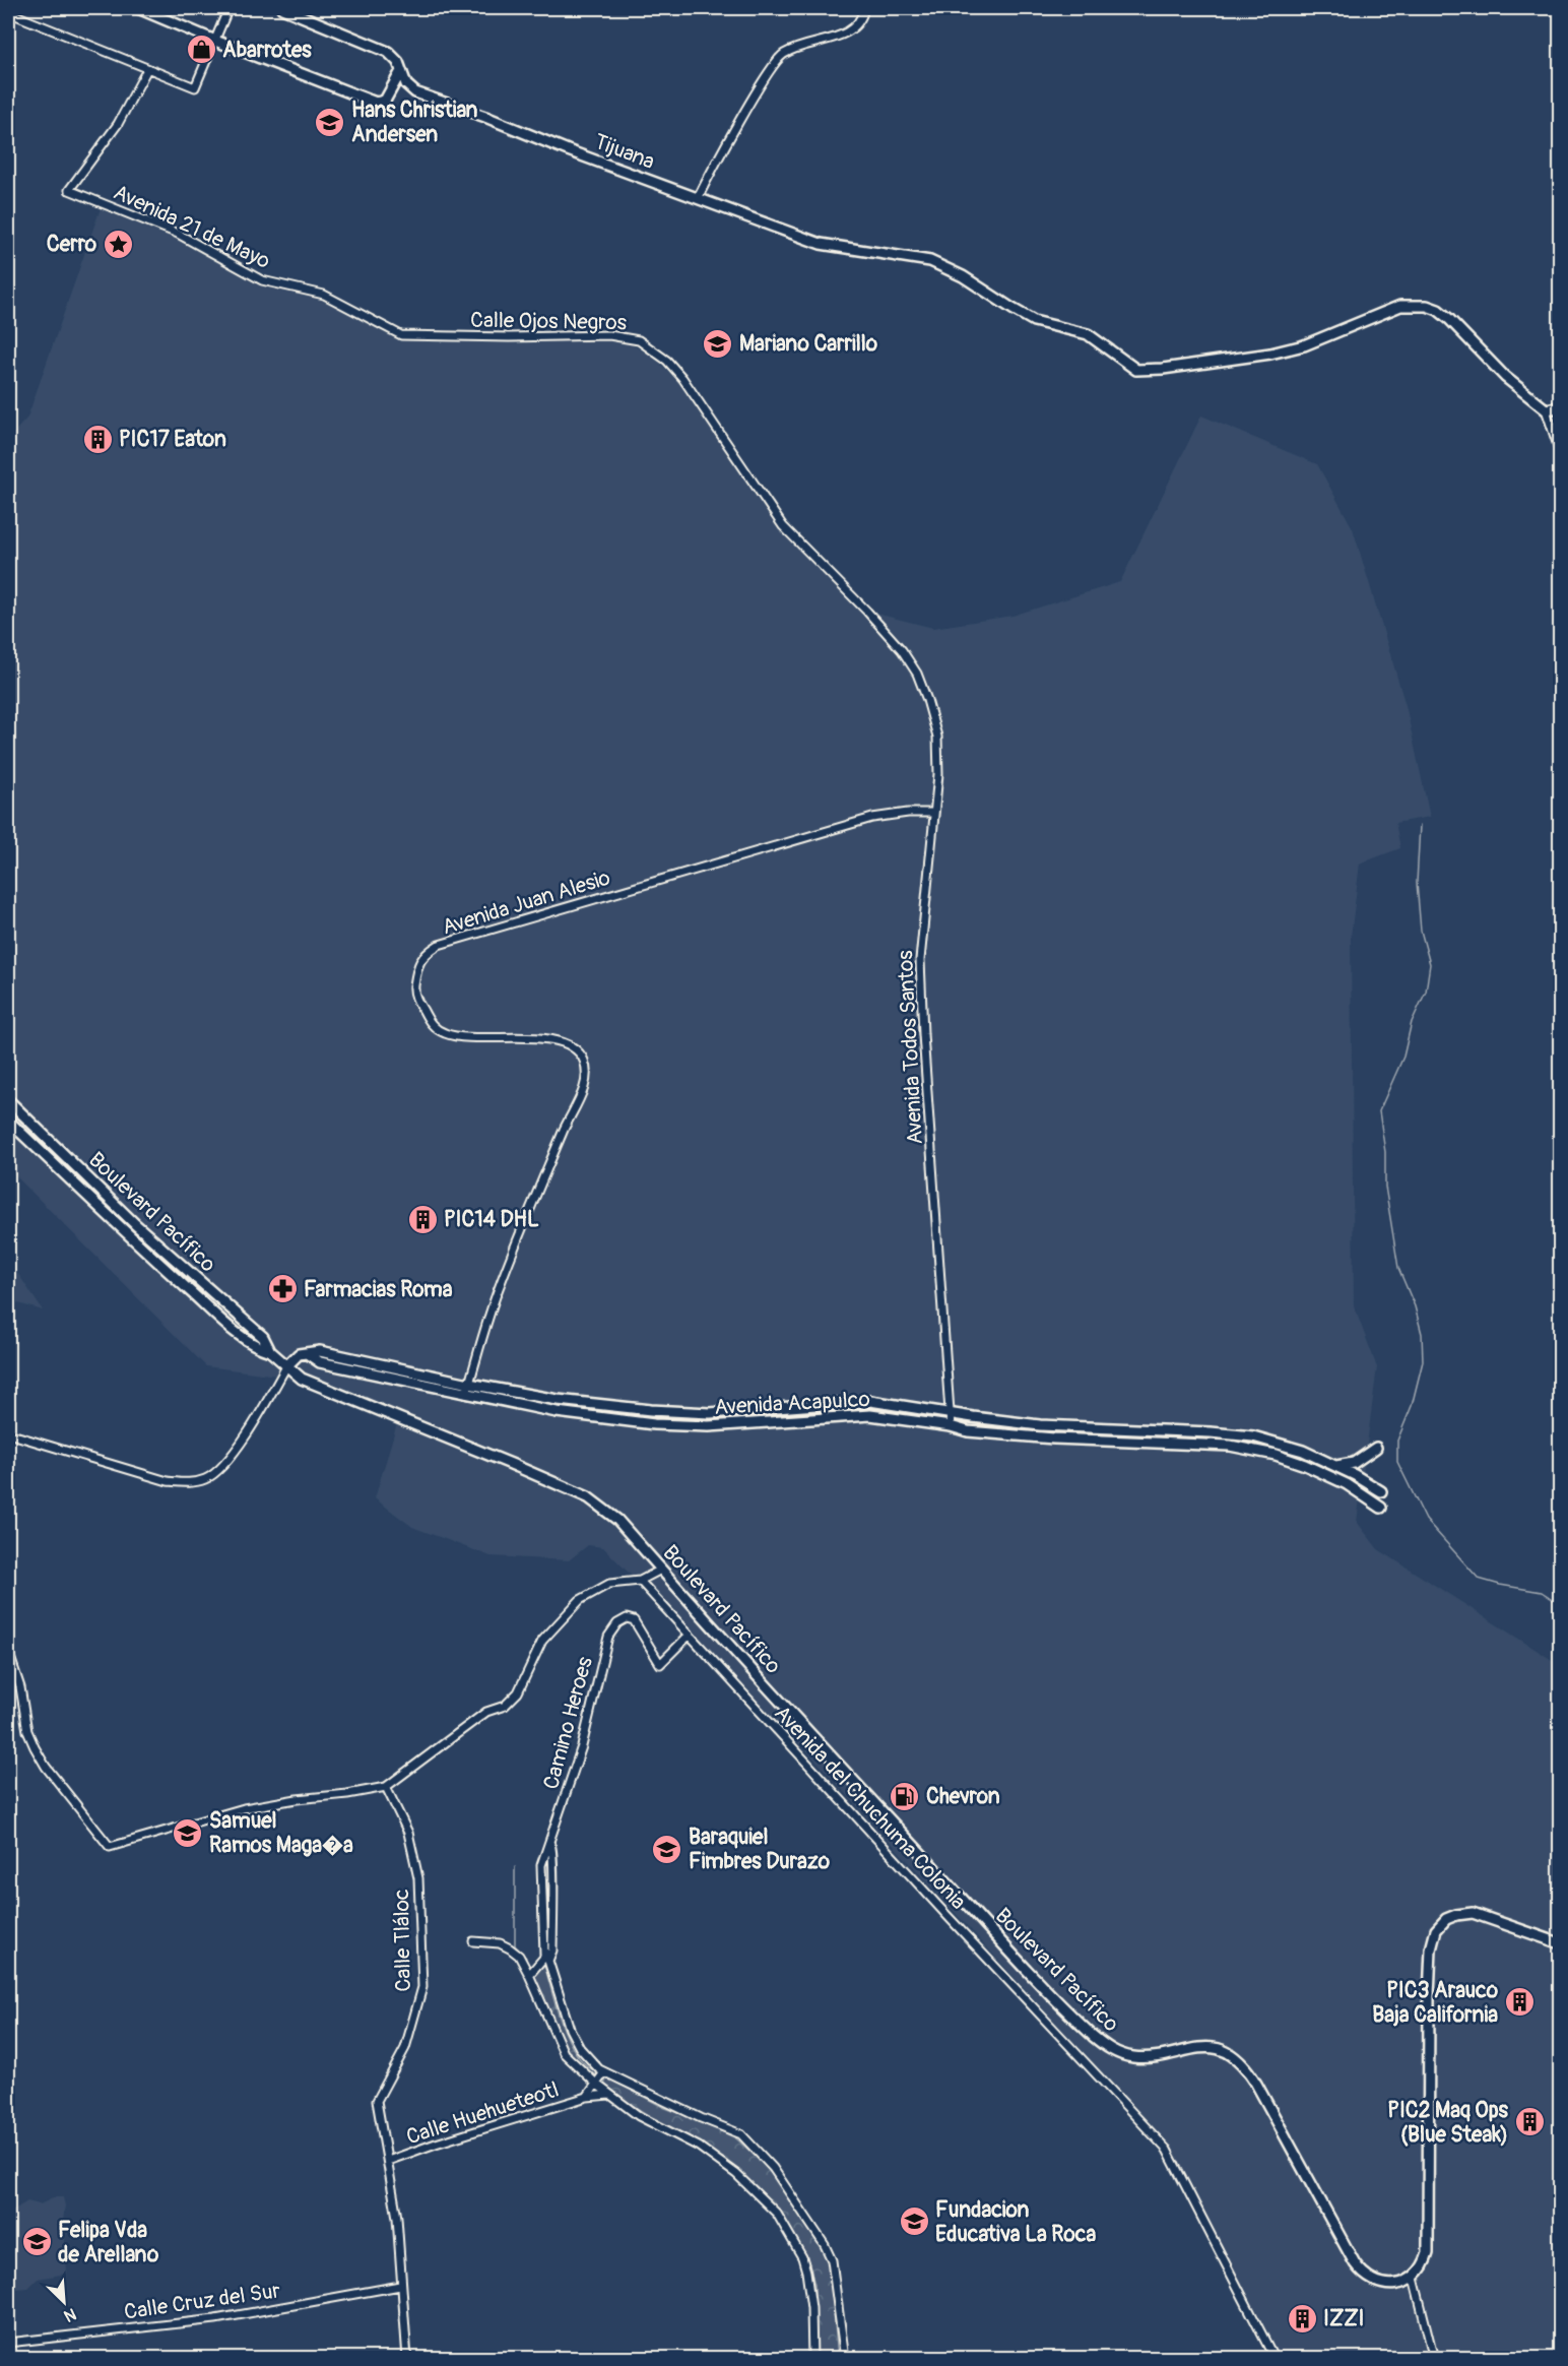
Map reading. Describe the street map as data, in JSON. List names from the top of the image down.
{
  "streets": {
    "main road": ["Tijuana", "Boulevard Pacífico", "Avenida Acapulco"],
    "street": [
      "Avenida 21 de Mayo",
      "Calle Ojos Negros",
      "Avenida Juan Alesio",
      "Avenida Todos Santos",
      "Camino Heroes",
      "Avenida del Chuchuma Colonia",
      "Calle Tláloc",
      "Calle Huehueteotl",
      "Calle Cruz del Sur"
    ]
  },
  "crossings": [
    ["Avenida 21 de Mayo", "Calle Ojos Negros"],
    ["Calle Ojos Negros", "Avenida Todos Santos"],
    ["Avenida Juan Alesio", "Avenida Todos Santos"],
    ["Avenida Juan Alesio", "Avenida Acapulco"],
    ["Avenida Todos Santos", "Avenida Acapulco"],
    ["Camino Heroes", "Avenida del Chuchuma Colonia"],
    ["Calle Tláloc", "Calle Huehueteotl"],
    ["Calle Tláloc", "Calle Cruz del Sur"]
  ],
  "places": {
    "shop": ["Abarrotes"],
    "school or university": [
      "Hans Christian Andersen",
      "Mariano Carrillo",
      "Samuel Ramos Maga�a",
      "Baraquiel Fimbres Durazo",
      "Fundacion Educativa La Roca",
      "Felipa Vda de Arellano"
    ],
    "place": ["Cerro"],
    "building": [
      "PIC17 Eaton",
      "PIC14 DHL",
      "PIC3 Arauco Baja California",
      "PIC2 Maq Ops (Blue Steak)",
      "IZZI"
    ],
    "pharmacy": ["Farmacias Roma"],
    "fuel station": ["Chevron"]
  },
  "north": "bottom right"
}
